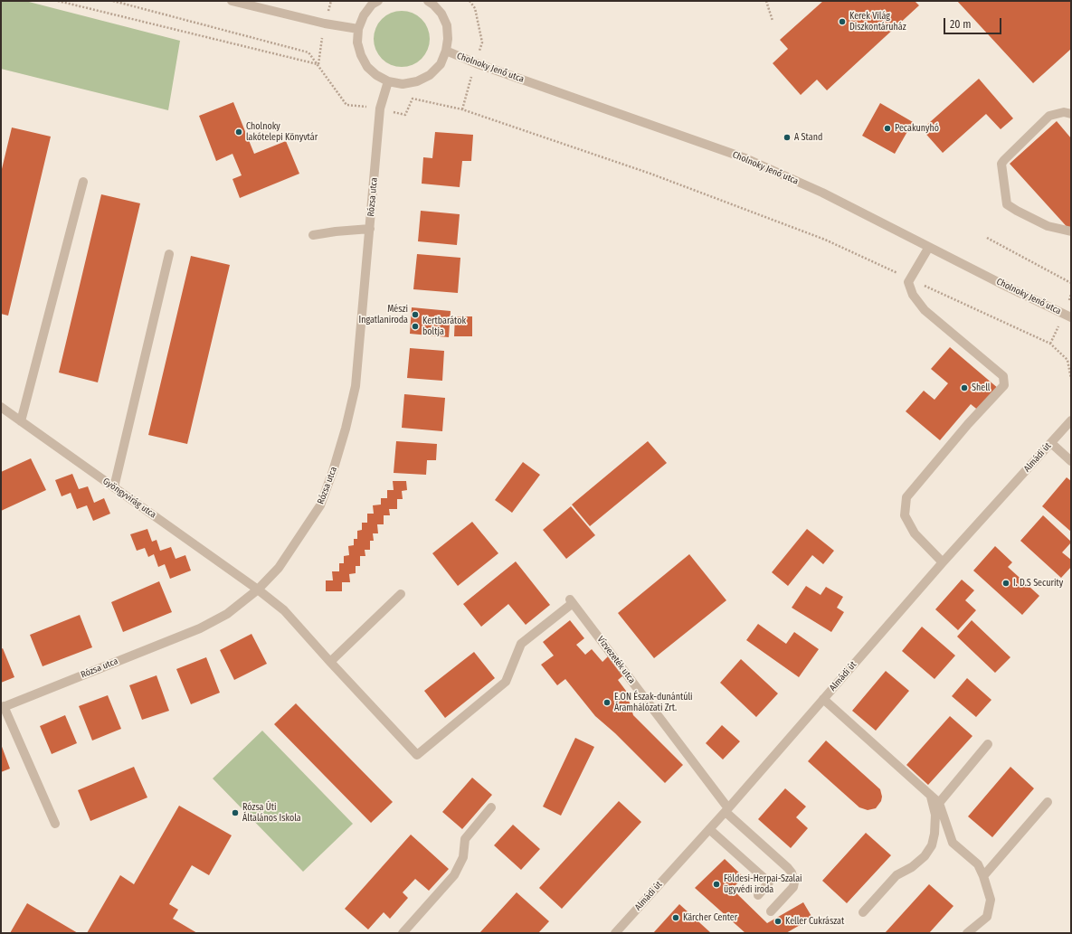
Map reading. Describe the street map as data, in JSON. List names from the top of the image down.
{
  "streets": {
    "street": [
      "Cholnoky Jenő utca",
      "Rózsa utca",
      "Almádi út",
      "Gyöngyvirág utca",
      "Vízvezeték utca"
    ]
  },
  "crossings": [
    ["Rózsa utca", "Gyöngyvirág utca"],
    ["Almádi út", "Vízvezeték utca"],
    ["Gyöngyvirág utca", "Vízvezeték utca"]
  ],
  "places": [
    "Kerek Világ Diszkontáruház",
    "Pecakunyhó",
    "Cholnoky lakótelepi Könyvtár",
    "A Stand",
    "Mészi Ingatlaniroda",
    "Kertbarátok boltja",
    "Shell",
    "I. D.S Security",
    "E.ON Észak-dunántúli Áramhálózati Zrt.",
    "Rózsa Úti Általános Iskola",
    "Földesi-Herpai-Szalai ügyvédi iroda",
    "Kärcher Center",
    "Keller Cukrászat"
  ],
  "scale_bar": "20 m"
}
